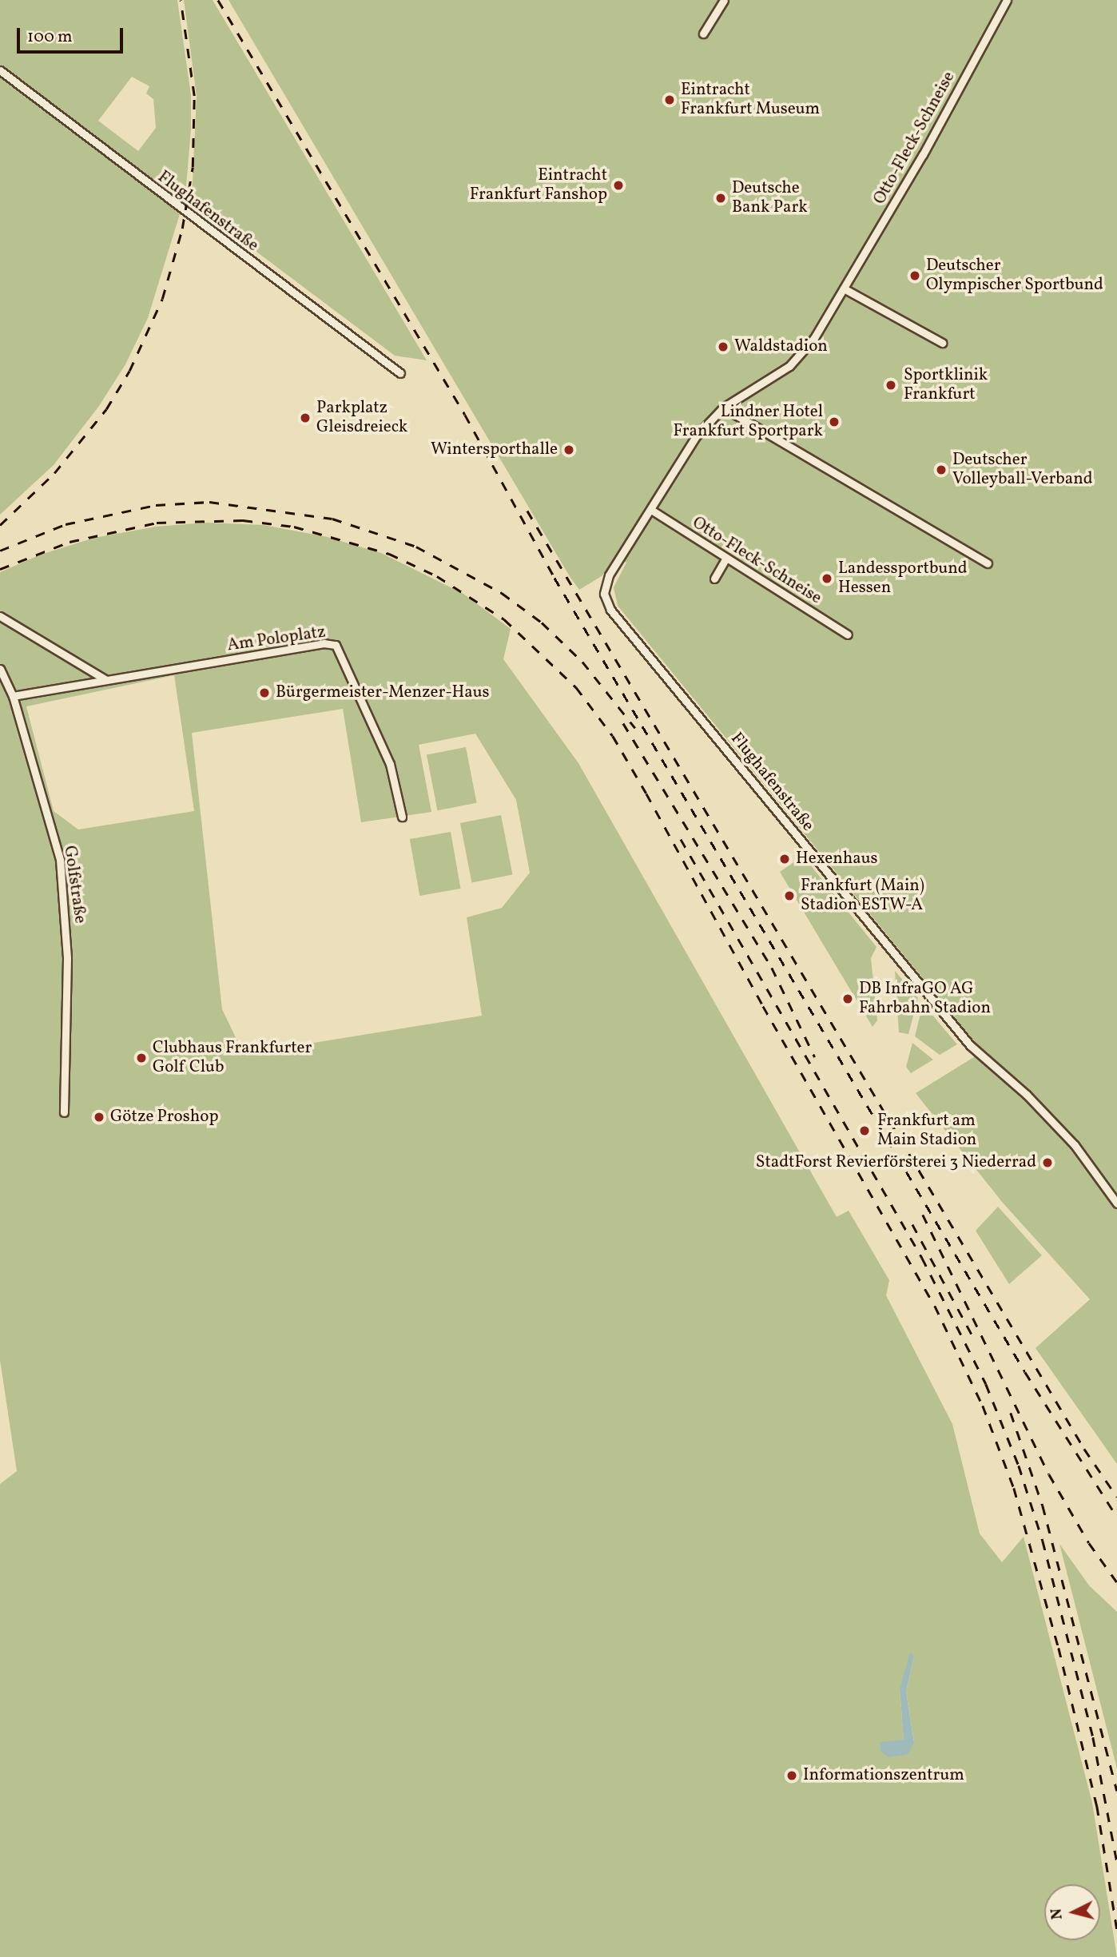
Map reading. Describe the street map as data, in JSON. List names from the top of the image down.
{
  "streets": {
    "street": [
      "Otto-Fleck-Schneise",
      "Flughafenstraße",
      "Am Poloplatz",
      "Golfstraße"
    ]
  },
  "crossings": [
    ["Otto-Fleck-Schneise", "Flughafenstraße"],
    ["Am Poloplatz", "Golfstraße"]
  ],
  "places": [
    "Eintracht Frankfurt Museum",
    "Eintracht Frankfurt Fanshop",
    "Deutsche Bank Park",
    "Deutscher Olympischer Sportbund",
    "Waldstadion",
    "Sportklinik Frankfurt",
    "Parkplatz Gleisdreieck",
    "Lindner Hotel Frankfurt Sportpark",
    "Wintersporthalle",
    "Deutscher Volleyball-Verband",
    "Landessportbund Hessen",
    "Bürgermeister-Menzer-Haus",
    "Hexenhaus",
    "Frankfurt (Main) Stadion ESTW-A",
    "DB InfraGO AG Fahrbahn Stadion",
    "Clubhaus Frankfurter Golf Club",
    "Götze Proshop",
    "Frankfurt am Main Stadion",
    "StadtForst Revierförsterei 3 Niederrad",
    "Informationszentrum"
  ],
  "scale_bar": "100 m",
  "north": "left"
}
